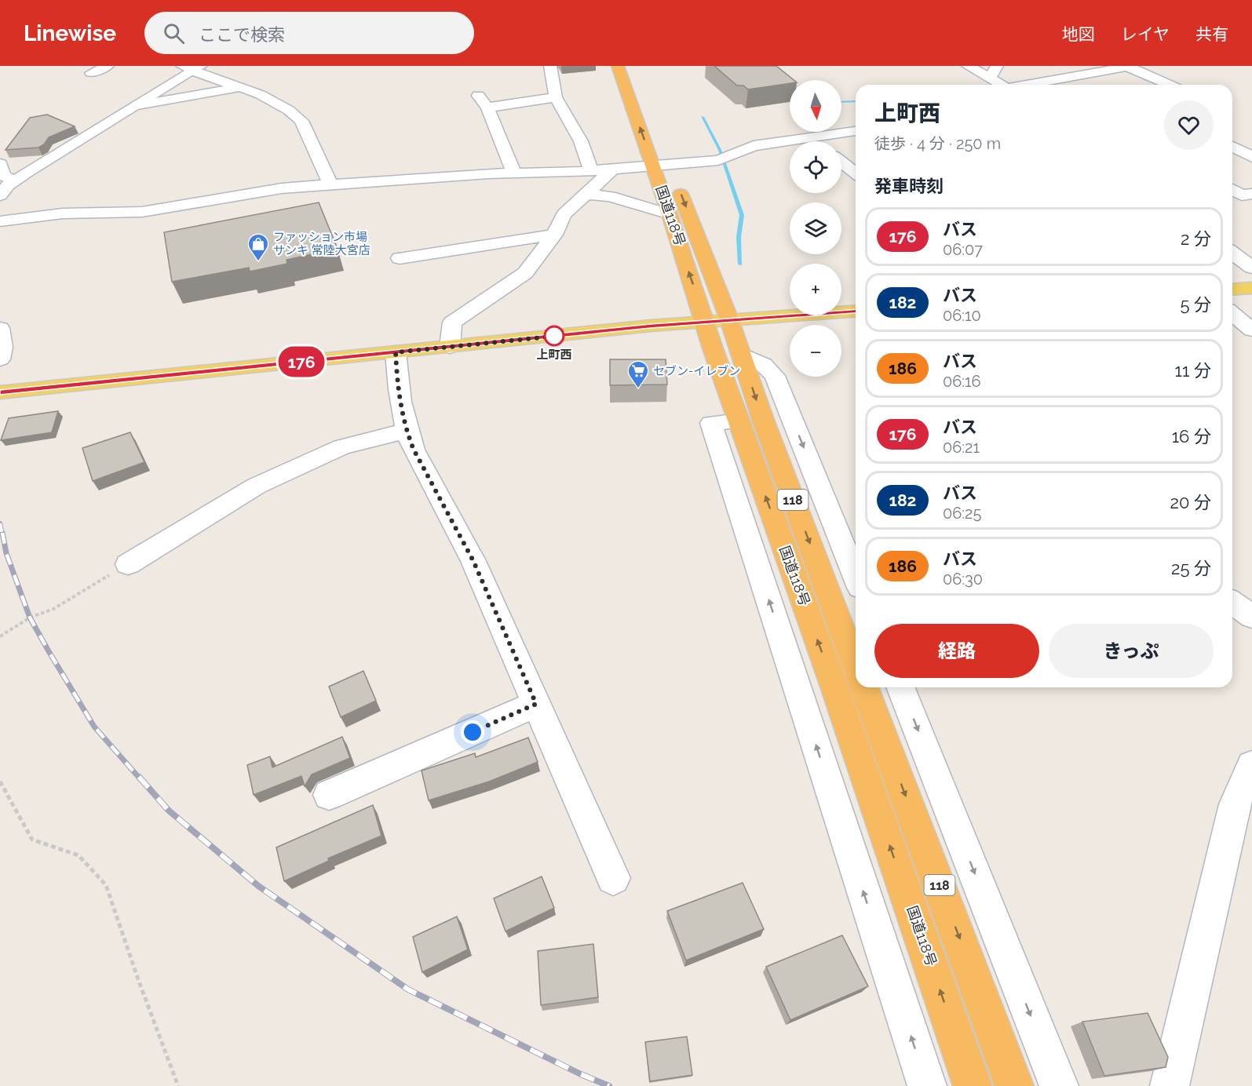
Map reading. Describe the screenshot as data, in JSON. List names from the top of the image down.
{
  "streets": {
    "highway": ["国道118号", "118"]
  },
  "places": {
    "shop": ["ファッション市場 サンキ 常陸大宮店"],
    "other": ["上町西"],
    "supermarket": ["セブン-イレブン"]
  },
  "lines": ["bus line 176"],
  "north": "bottom",
  "page": {
    "header": "Linewise",
    "search": "ここで検索",
    "nav": ["地図", "レイヤ", "共有"],
    "on_map": "176",
    "map_buttons": ["+", "−"],
    "heading": [
      ["上町西", "徒歩 · 4 分 · 250 m"],
      "発車時刻"
    ],
    "list": [
      {
        "mark": "176",
        "name": "バス",
        "note": "06:07",
        "value": "2 分"
      },
      {
        "mark": "182",
        "name": "バス",
        "note": "06:10",
        "value": "5 分"
      },
      {
        "mark": "186",
        "name": "バス",
        "note": "06:16",
        "value": "11 分"
      },
      {
        "mark": "176",
        "name": "バス",
        "note": "06:21",
        "value": "16 分"
      },
      {
        "mark": "182",
        "name": "バス",
        "note": "06:25",
        "value": "20 分"
      },
      {
        "mark": "186",
        "name": "バス",
        "note": "06:30",
        "value": "25 分"
      }
    ],
    "buttons": ["経路", "きっぷ"]
  }
}
